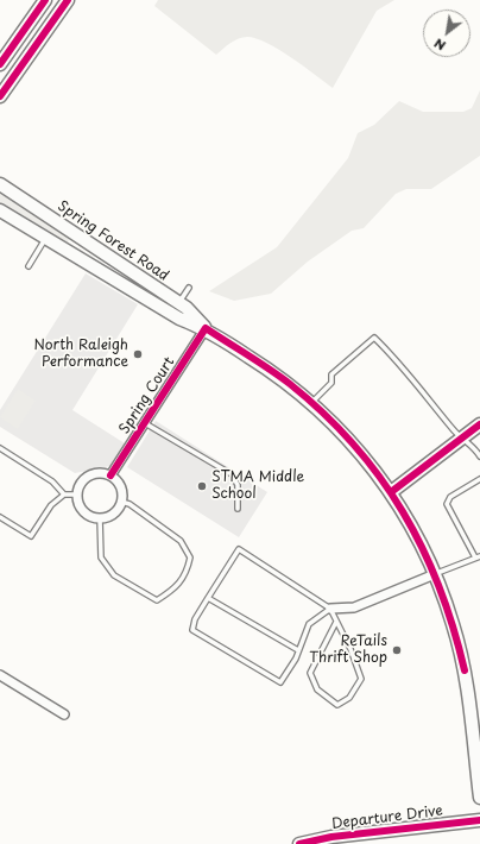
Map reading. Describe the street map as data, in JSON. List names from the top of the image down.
{
  "streets": {
    "main road": ["Spring Forest Road", "Departure Drive"],
    "street": ["Spring Court"]
  },
  "crossings": [
    ["Spring Forest Road", "Spring Court"]
  ],
  "places": ["North Raleigh Performance", "STMA Middle School", "ReTails Thrift Shop"],
  "north": "bottom left"
}
